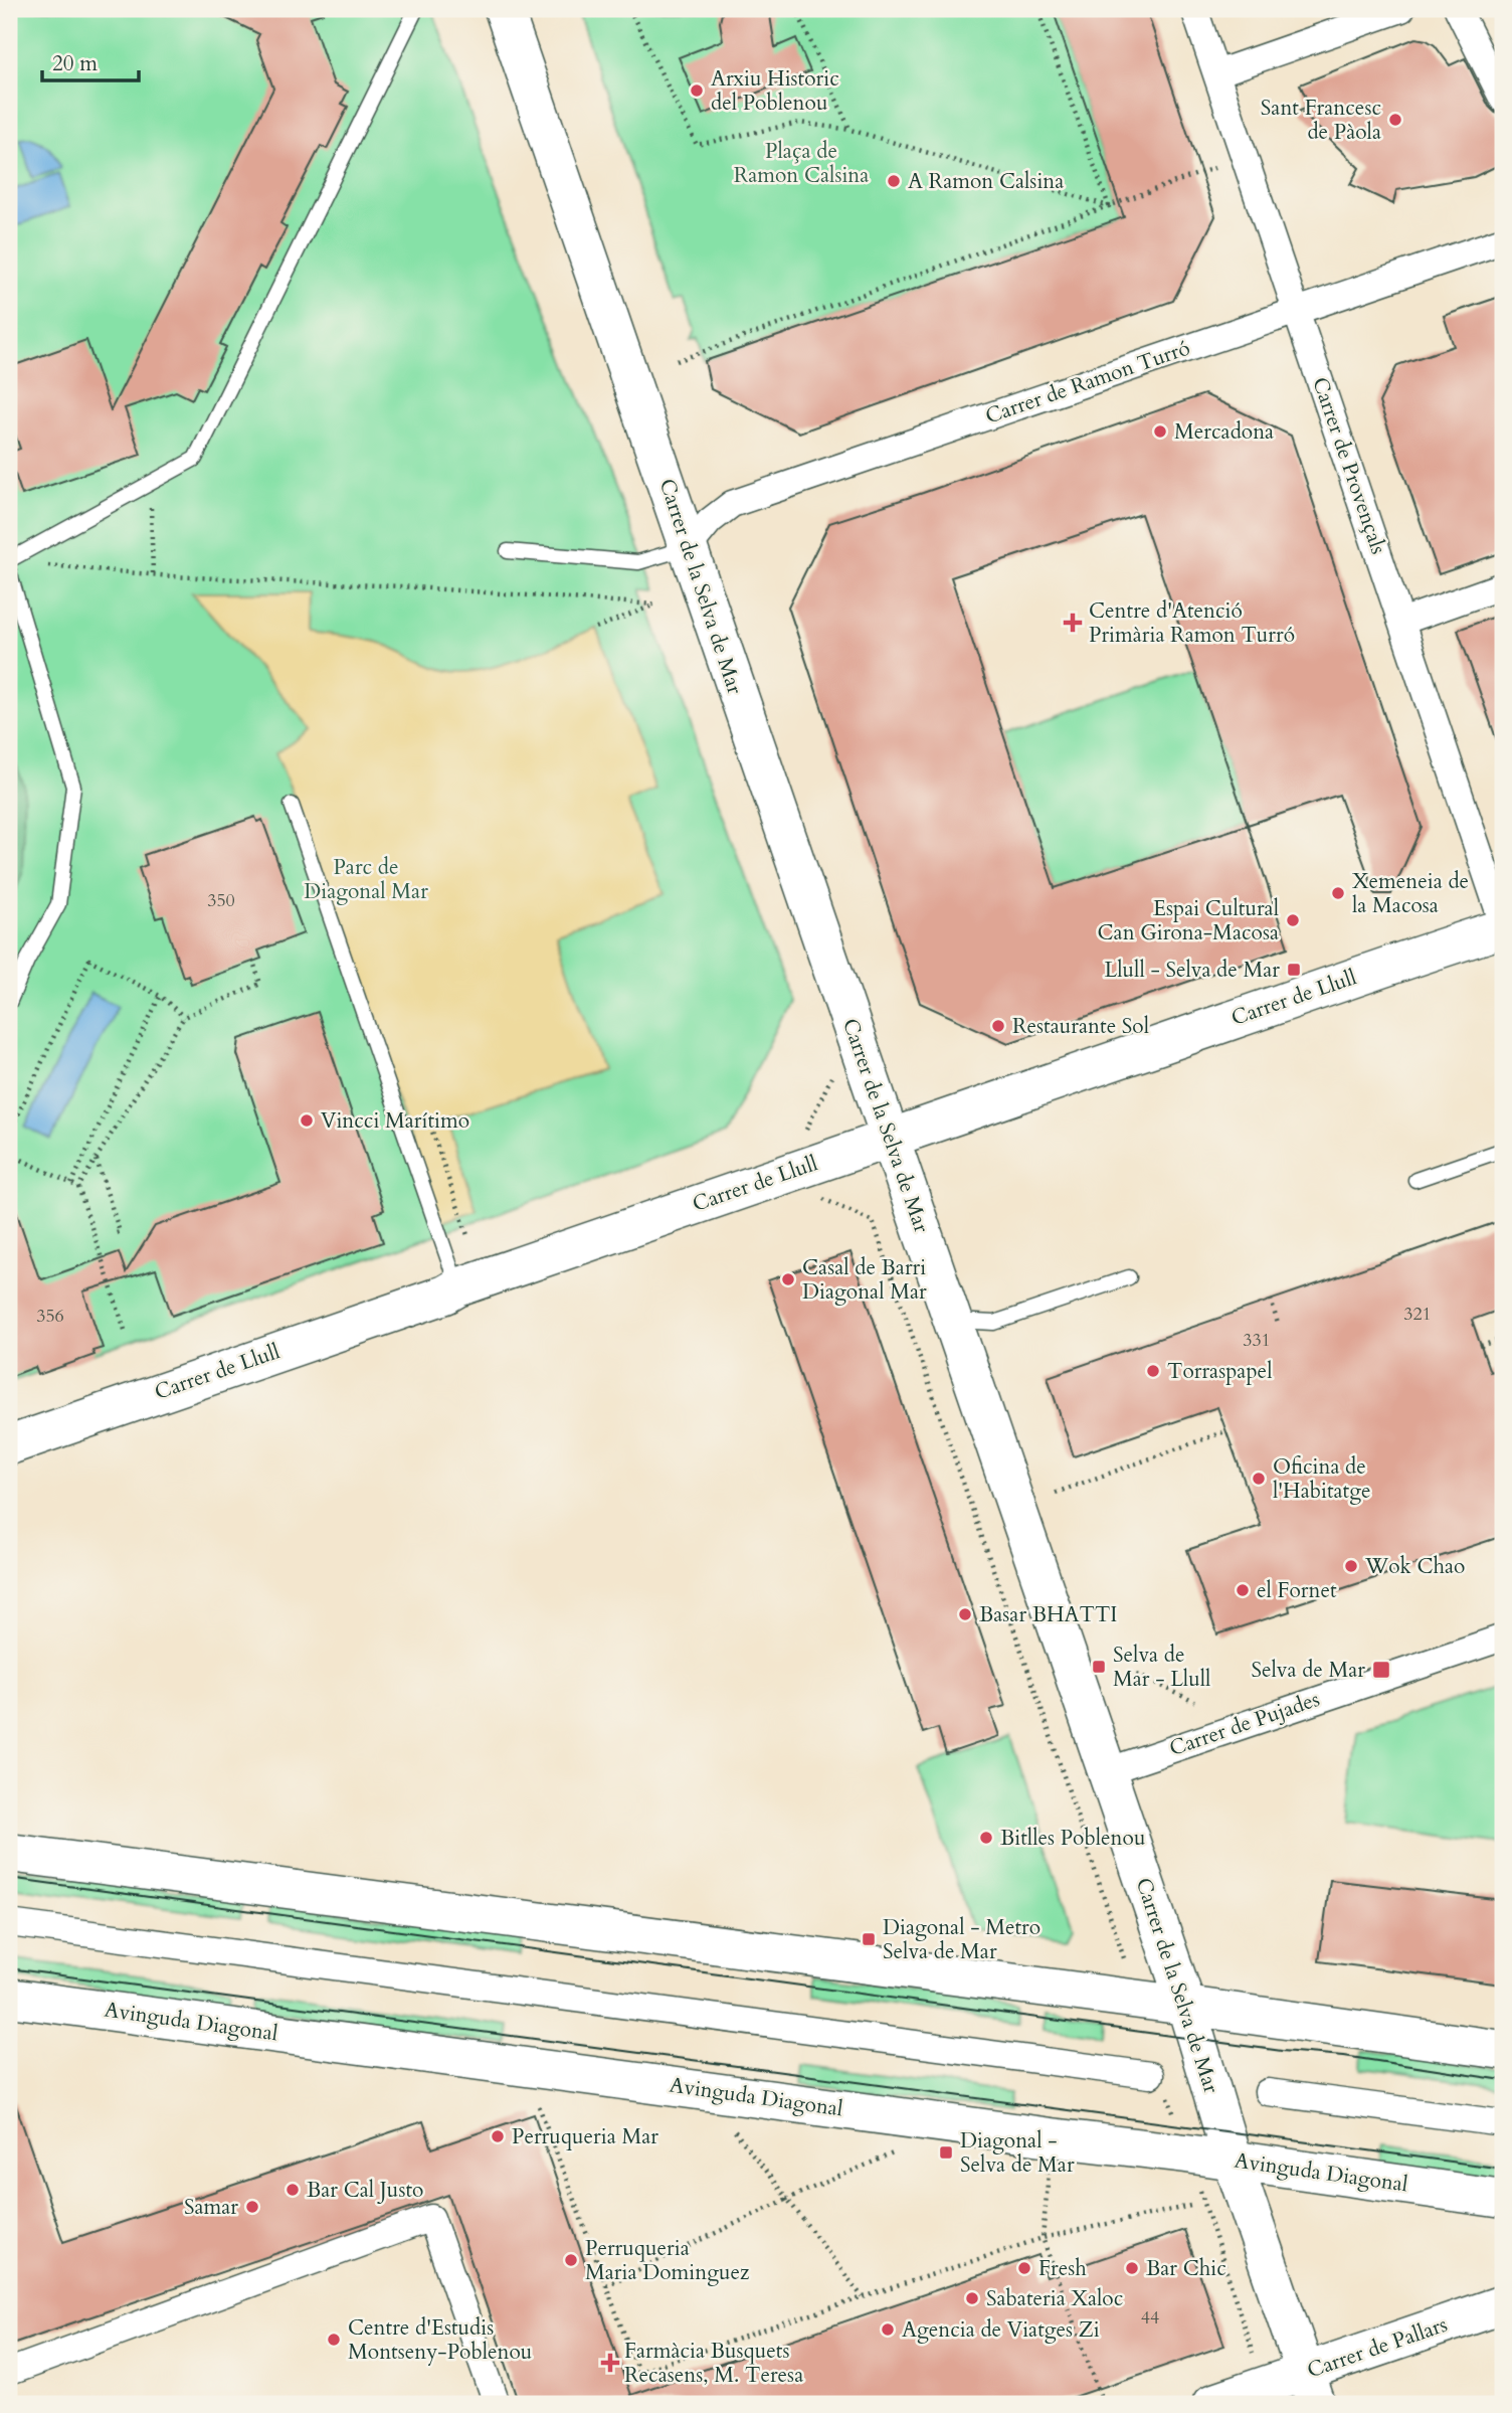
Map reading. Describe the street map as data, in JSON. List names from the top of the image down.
{
  "streets": {
    "street": [
      "Carrer de Ramon Turró",
      "Carrer de Provençals",
      "Carrer de la Selva de Mar",
      "Carrer de Llull",
      "Carrer de Pujades",
      "Avinguda Diagonal",
      "Carrer de Pallars"
    ]
  },
  "crossings": [
    ["Carrer de Ramon Turró", "Carrer de Provençals"],
    ["Carrer de Ramon Turró", "Carrer de la Selva de Mar"],
    ["Carrer de Provençals", "Carrer de Llull"],
    ["Carrer de la Selva de Mar", "Carrer de Llull"],
    ["Carrer de la Selva de Mar", "Carrer de Pujades"],
    ["Carrer de la Selva de Mar", "Avinguda Diagonal"],
    ["Carrer de la Selva de Mar", "Carrer de Pallars"]
  ],
  "parks": ["Plaça de Ramon Calsina", "Parc de Diagonal Mar"],
  "places": {
    "other": [
      "Arxiu Historic del Poblenou",
      "Sant Francesc de Pàola",
      "A Ramon Calsina",
      "Mercadona",
      "Xemeneia de la Macosa",
      "Espai Cultural Can Girona-Macosa",
      "Restaurante Sol",
      "Vincci Marítimo",
      "Casal de Barri Diagonal Mar",
      "Torraspapel",
      "Oficina de l'Habitatge",
      "Wok Chao",
      "el Fornet",
      "Basar BHATTI",
      "Bitlles Poblenou",
      "Perruqueria Mar",
      "Bar Cal Justo",
      "Samar",
      "Perruqueria Maria Dominguez",
      "Fresh",
      "Bar Chic",
      "Sabateria Xaloc",
      "Agencia de Viatges Zi",
      "Centre d'Estudis Montseny-Poblenou"
    ],
    "health": ["Centre d'Atenció Primària Ramon Turró", "Farmàcia Busquets Recasens, M. Teresa"],
    "transit": [
      "Llull - Selva de Mar",
      "Selva de Mar - Llull",
      "Selva de Mar",
      "Diagonal - Metro Selva de Mar",
      "Diagonal - Selva de Mar"
    ]
  },
  "house_numbers": [
    "350",
    "321",
    "356",
    "331",
    "44"
  ],
  "scale_bar": "20 m"
}
